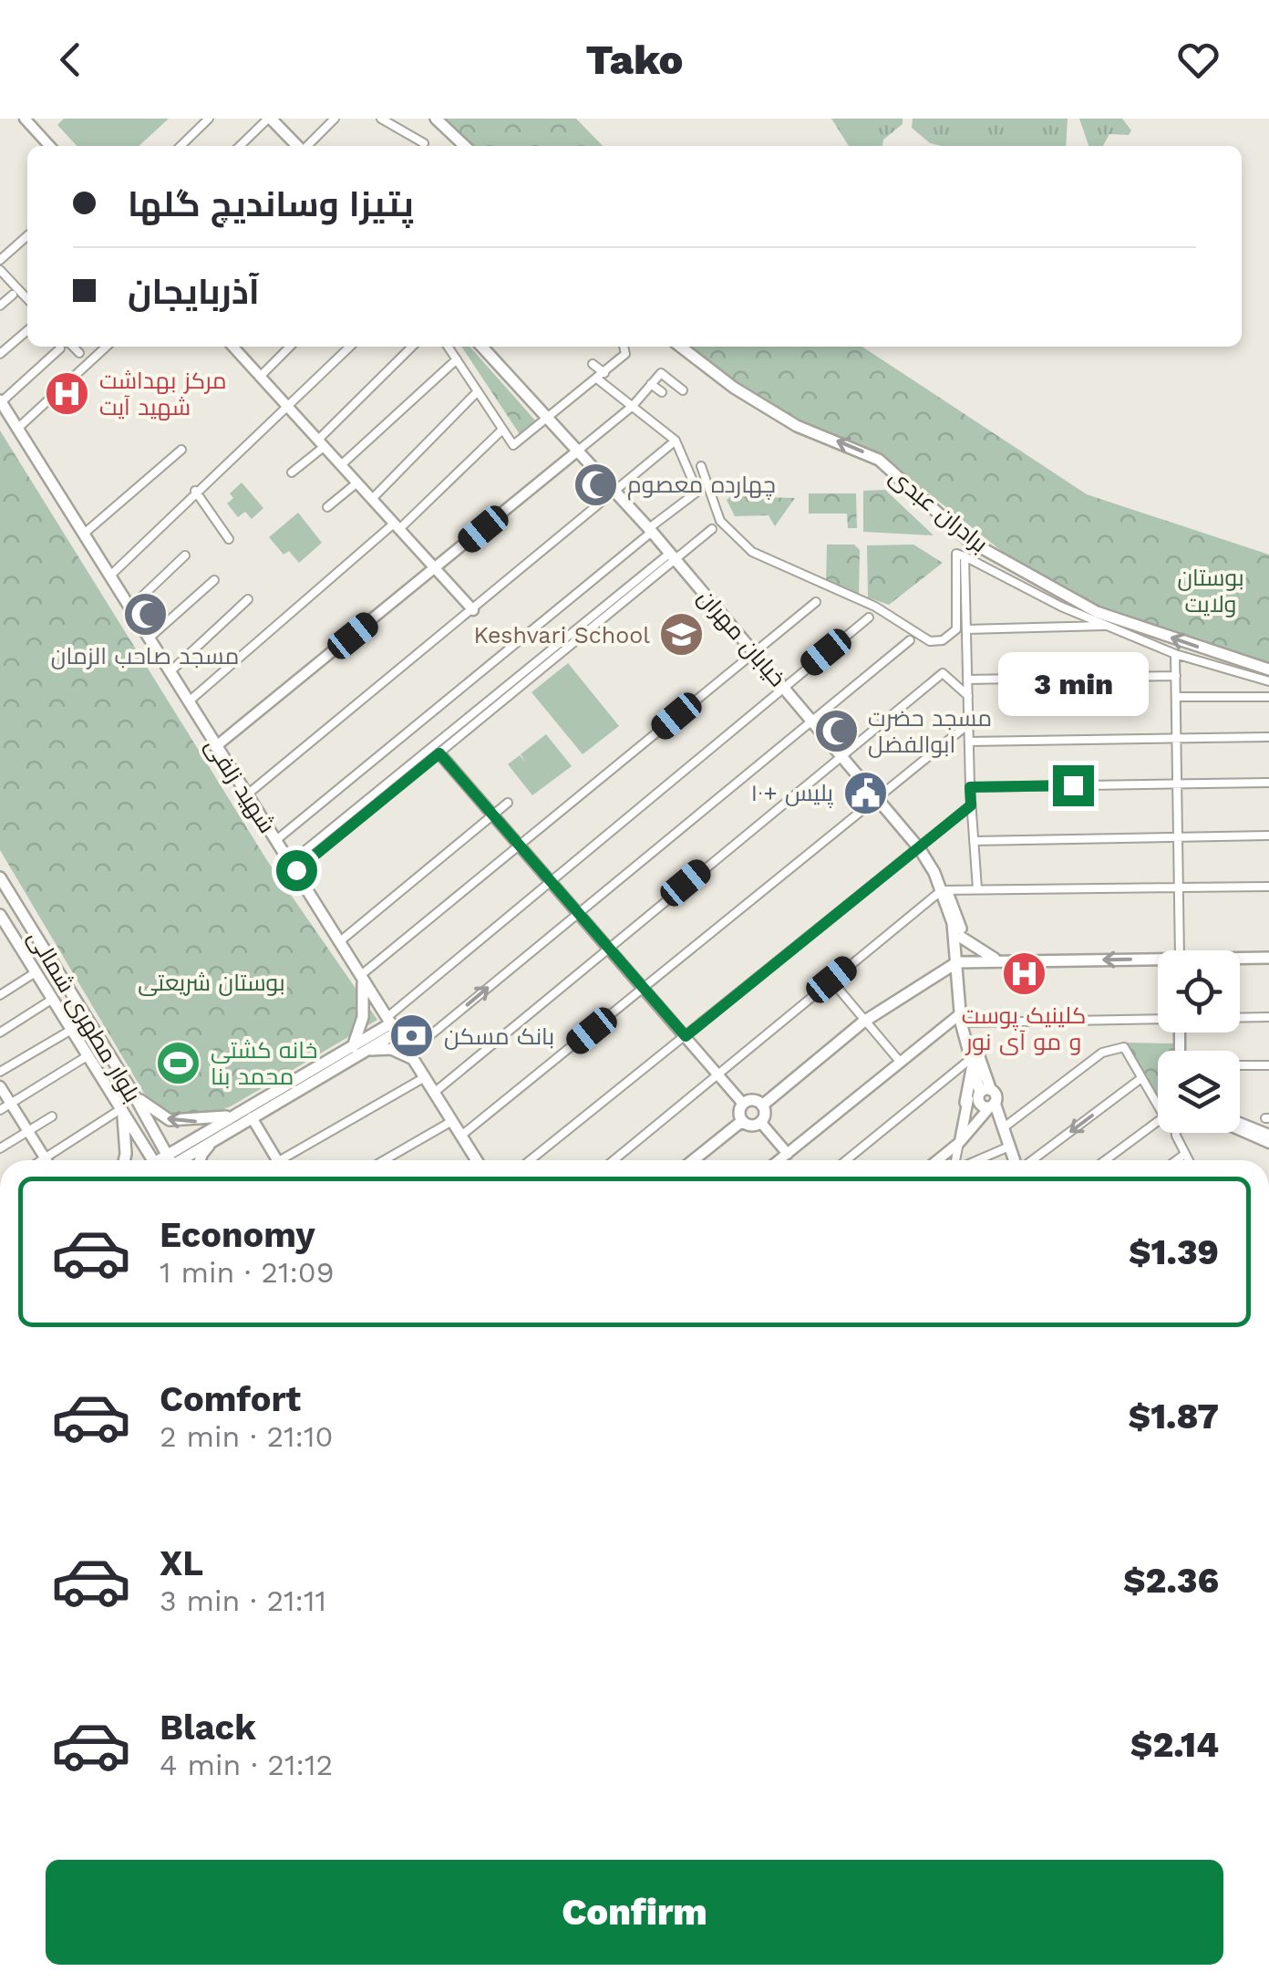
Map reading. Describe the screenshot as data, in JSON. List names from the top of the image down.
{
  "streets": {
    "main road": [
      "برادران عبدی",
      "خیابان مهران",
      "شهید زلفی",
      "بلوار مطهری شمالی"
    ]
  },
  "one_way": ["برادران عبدی"],
  "parks": ["بوستان ولایت", "بوستان شریعتی"],
  "places": {
    "hospital": ["مرکز بهداشت شهید آیت", "کلینیک پوست و مو آی نور"],
    "mosque": ["چهارده معصوم", "مسجد صاحب الزمان", "مسجد حضرت ابوالفضل"],
    "school or university": ["Keshvari School"],
    "public building": ["پلیس +۱۰"],
    "bank": ["بانک مسکن"],
    "sports": ["خانه کشتی محمد بنا"]
  },
  "page": {
    "header": "Tako",
    "banner": ["پتیزا وساندیچ گلها", "آذربایجان"],
    "bubble": "3 min",
    "list": [
      {
        "name": "Economy",
        "note": "1 min · 21:09",
        "value": "$1.39"
      },
      {
        "name": "Comfort",
        "note": "2 min · 21:10",
        "value": "$1.87"
      },
      {
        "name": "XL",
        "note": "3 min · 21:11",
        "value": "$2.36"
      },
      {
        "name": "Black",
        "note": "4 min · 21:12",
        "value": "$2.14"
      }
    ],
    "buttons": "Confirm"
  }
}
